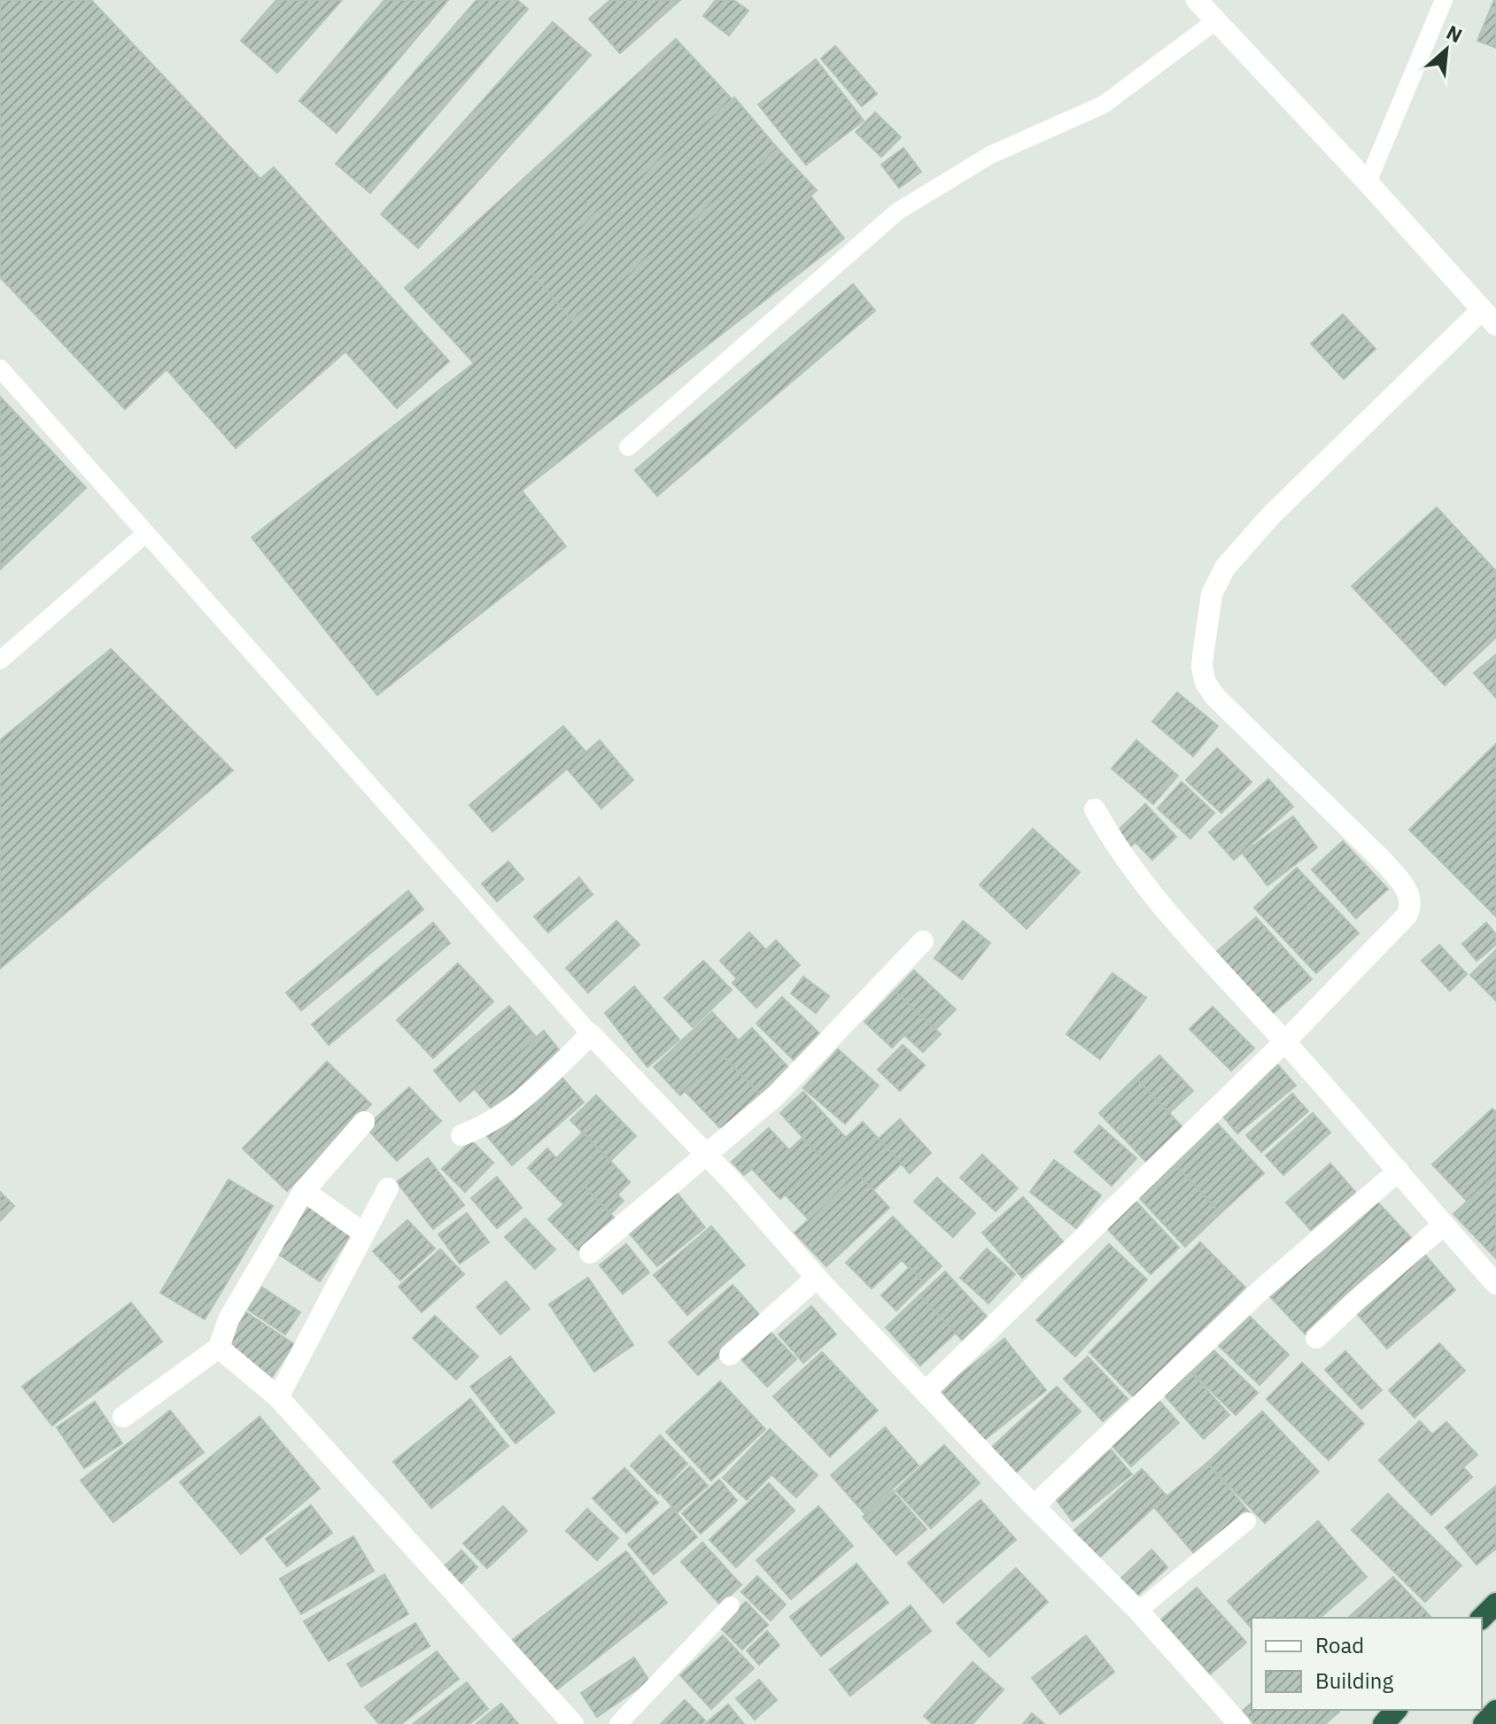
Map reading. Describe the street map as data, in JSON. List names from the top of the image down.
{
  "legend": ["Road", "Building"],
  "north": "top right"
}
